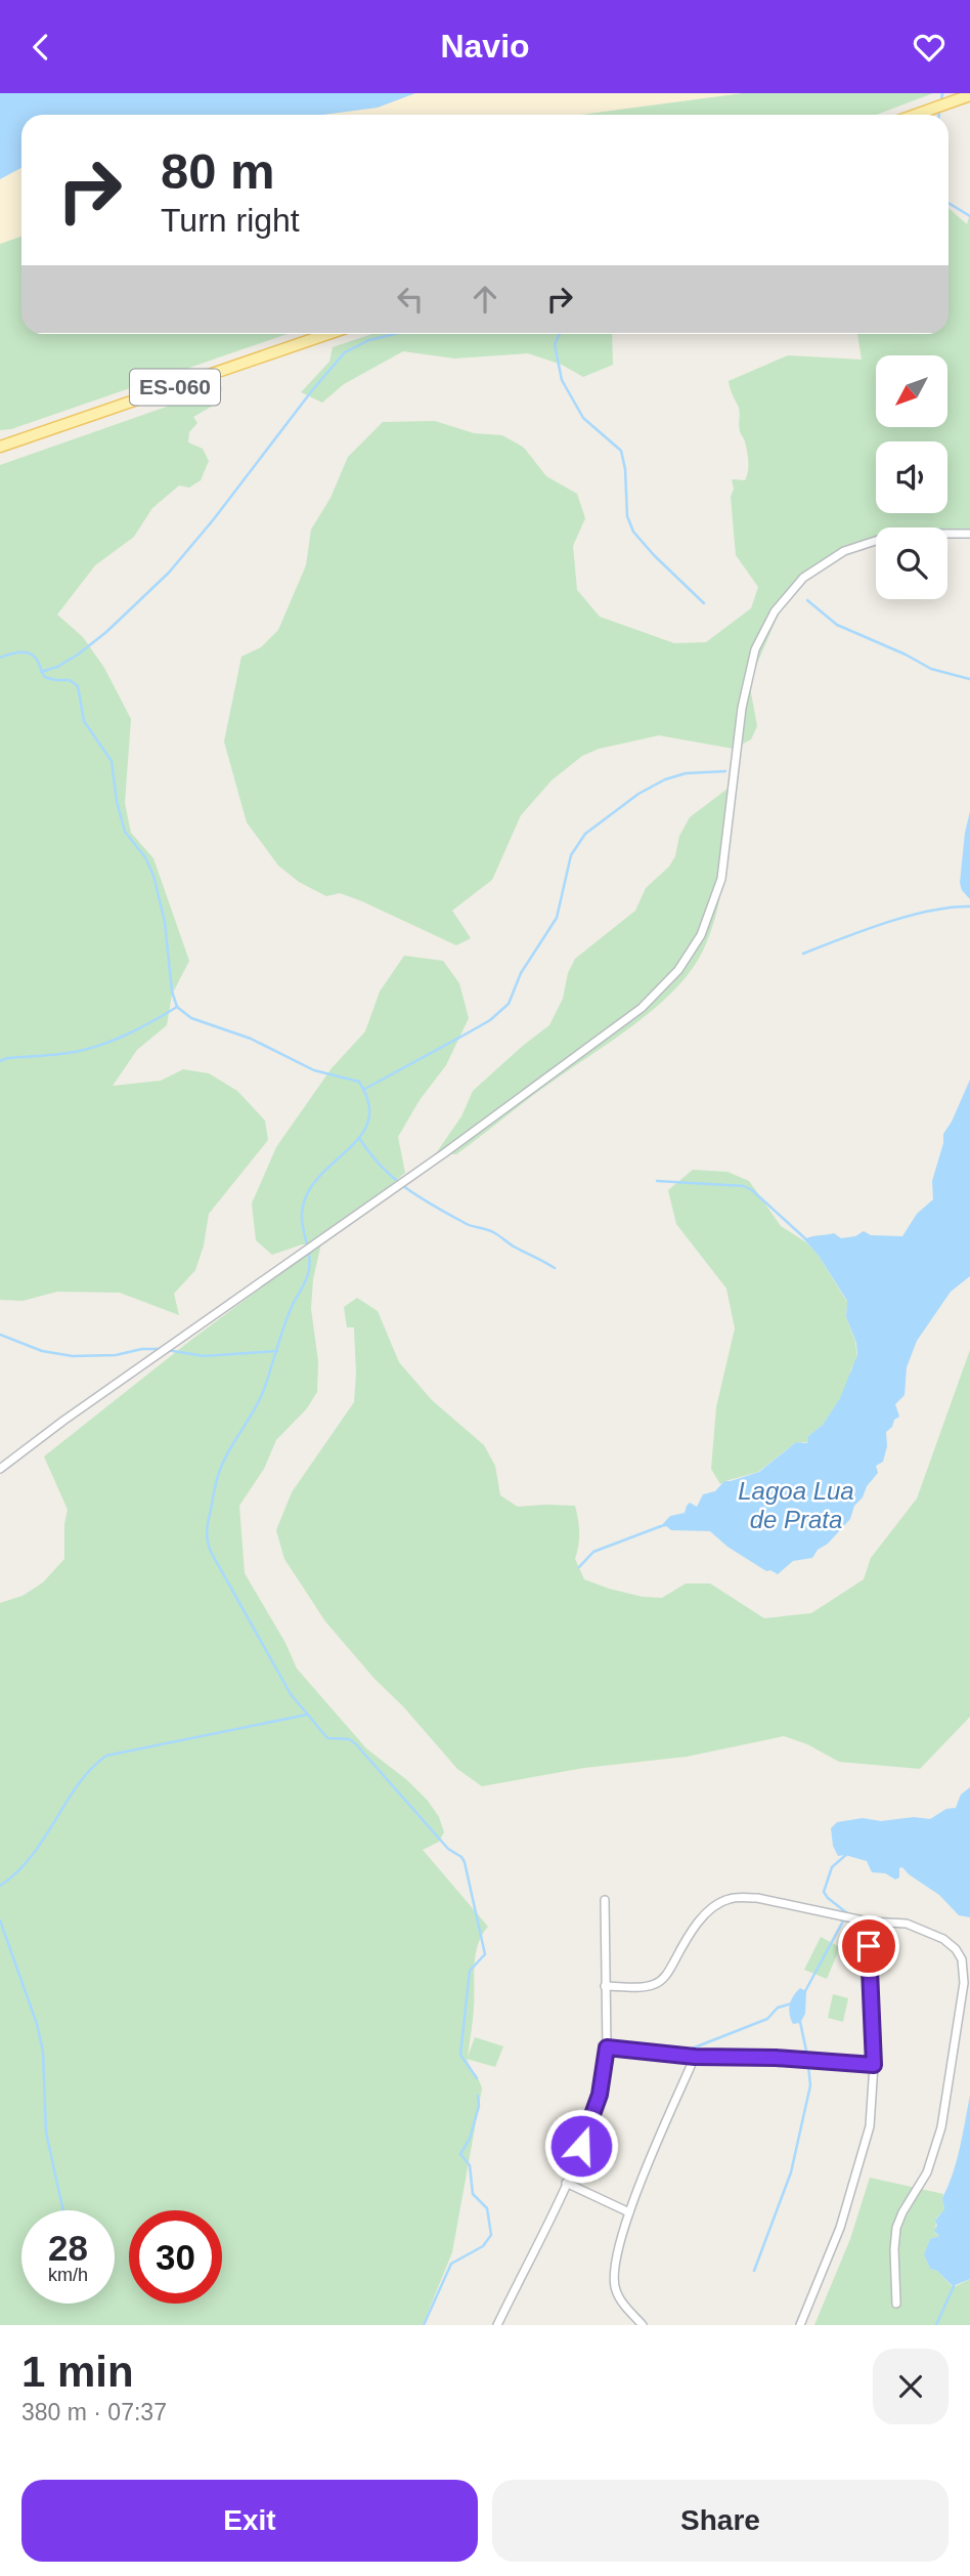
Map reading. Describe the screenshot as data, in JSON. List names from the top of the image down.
{
  "streets": {
    "main road": ["ES-060"]
  },
  "water": ["Lagoa Lua de Prata"],
  "north": "bottom left",
  "page": {
    "header": "Navio",
    "turn": ["80 m", "Turn right"],
    "speed": "28 km/h",
    "limit": "30",
    "heading": ["1 min", "380 m · 07:37"],
    "buttons": ["Exit", "Share"]
  }
}
